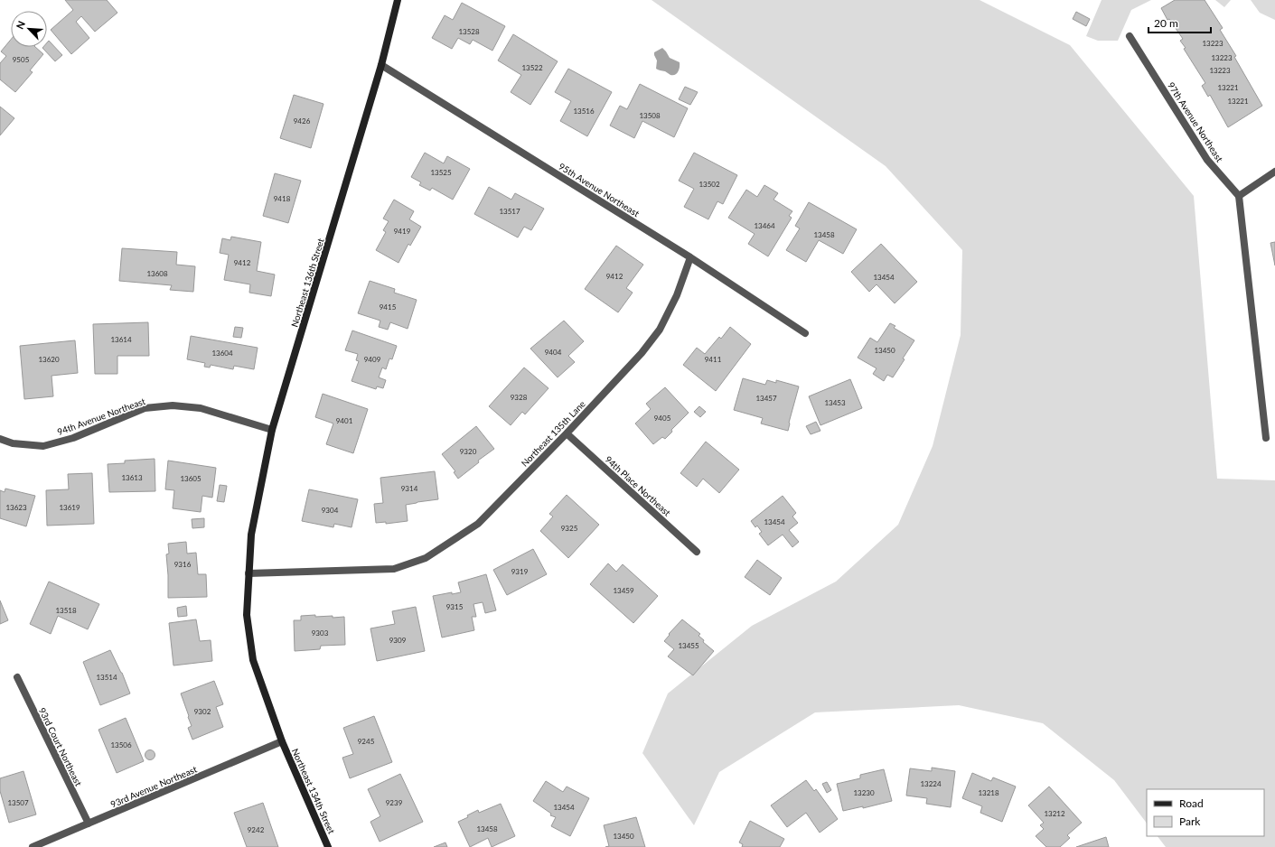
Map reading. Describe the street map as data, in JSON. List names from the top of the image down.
{
  "streets": {
    "street": [
      "97th Avenue Northeast",
      "95th Avenue Northeast",
      "Northeast 136th Street",
      "94th Avenue Northeast",
      "Northeast 135th Lane",
      "94th Place Northeast",
      "93rd Court Northeast",
      "93rd Avenue Northeast",
      "Northeast 134th Street"
    ]
  },
  "crossings": [
    ["95th Avenue Northeast", "Northeast 136th Street"],
    ["95th Avenue Northeast", "Northeast 135th Lane"],
    ["Northeast 136th Street", "94th Avenue Northeast"],
    ["Northeast 136th Street", "Northeast 135th Lane"],
    ["Northeast 136th Street", "Northeast 134th Street"],
    ["Northeast 135th Lane", "94th Place Northeast"],
    ["Northeast 135th Lane", "Northeast 134th Street"],
    ["93rd Court Northeast", "93rd Avenue Northeast"],
    ["93rd Avenue Northeast", "Northeast 134th Street"]
  ],
  "house_numbers": [
    "13528",
    "13223",
    "13223",
    "9505",
    "13522",
    "13223",
    "13221",
    "13221",
    "13516",
    "13508",
    "9426",
    "13525",
    "13502",
    "9418",
    "13517",
    "13464",
    "9419",
    "13458",
    "9412",
    "13608",
    "9412",
    "13454",
    "9415",
    "13614",
    "13450",
    "9404",
    "13604",
    "13620",
    "9409",
    "9411",
    "9328",
    "13457",
    "13453",
    "9405",
    "9401",
    "9320",
    "13613",
    "13605",
    "9314",
    "13623",
    "13619",
    "9304",
    "13454",
    "9325",
    "9316",
    "9319",
    "13459",
    "9315",
    "13518",
    "9303",
    "9309",
    "13455",
    "13514",
    "9302",
    "9245",
    "13506",
    "13224",
    "13230",
    "13218",
    "13507",
    "9239",
    "13454",
    "13212",
    "13458",
    "9242",
    "13450"
  ],
  "legend": ["Road", "Park"],
  "scale_bar": "20 m",
  "north": "top left"
}
